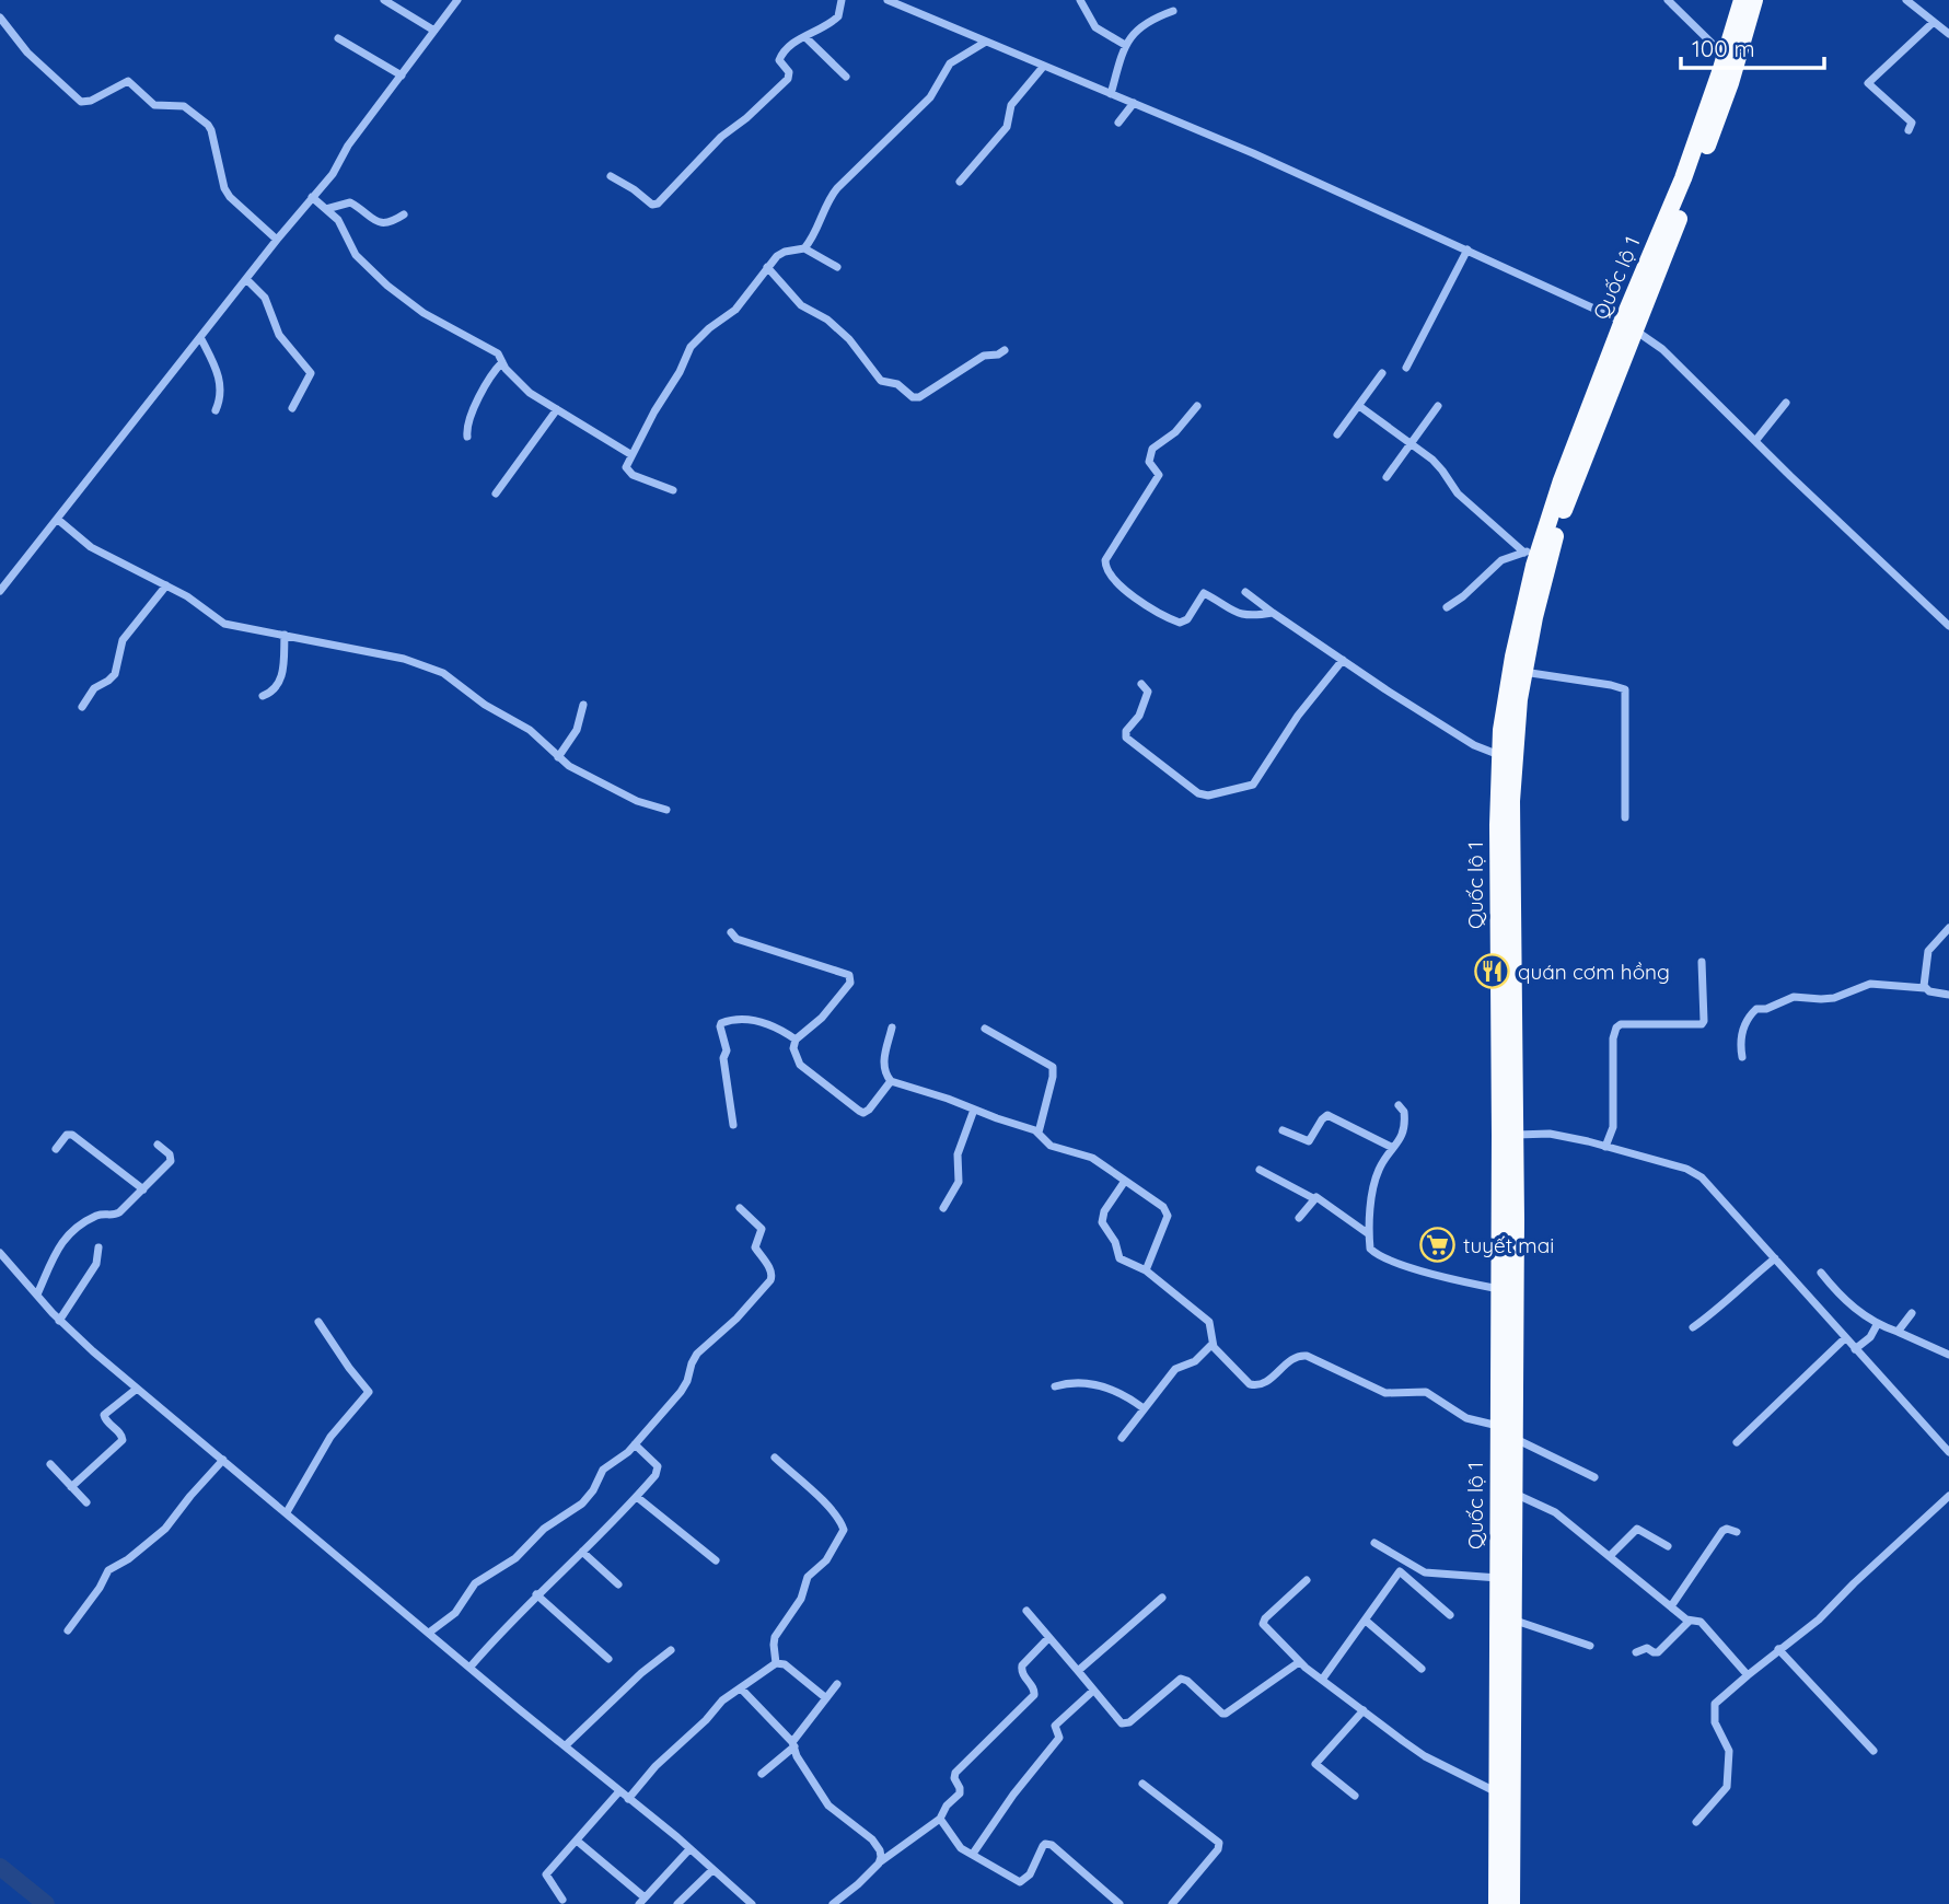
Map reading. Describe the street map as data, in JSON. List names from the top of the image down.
{
  "streets": {
    "highway": ["Quốc lộ 1"]
  },
  "places": {
    "restaurant": ["quán cơm hồng"],
    "supermarket": ["tuyết mai"]
  },
  "scale_bar": "100 m"
}
